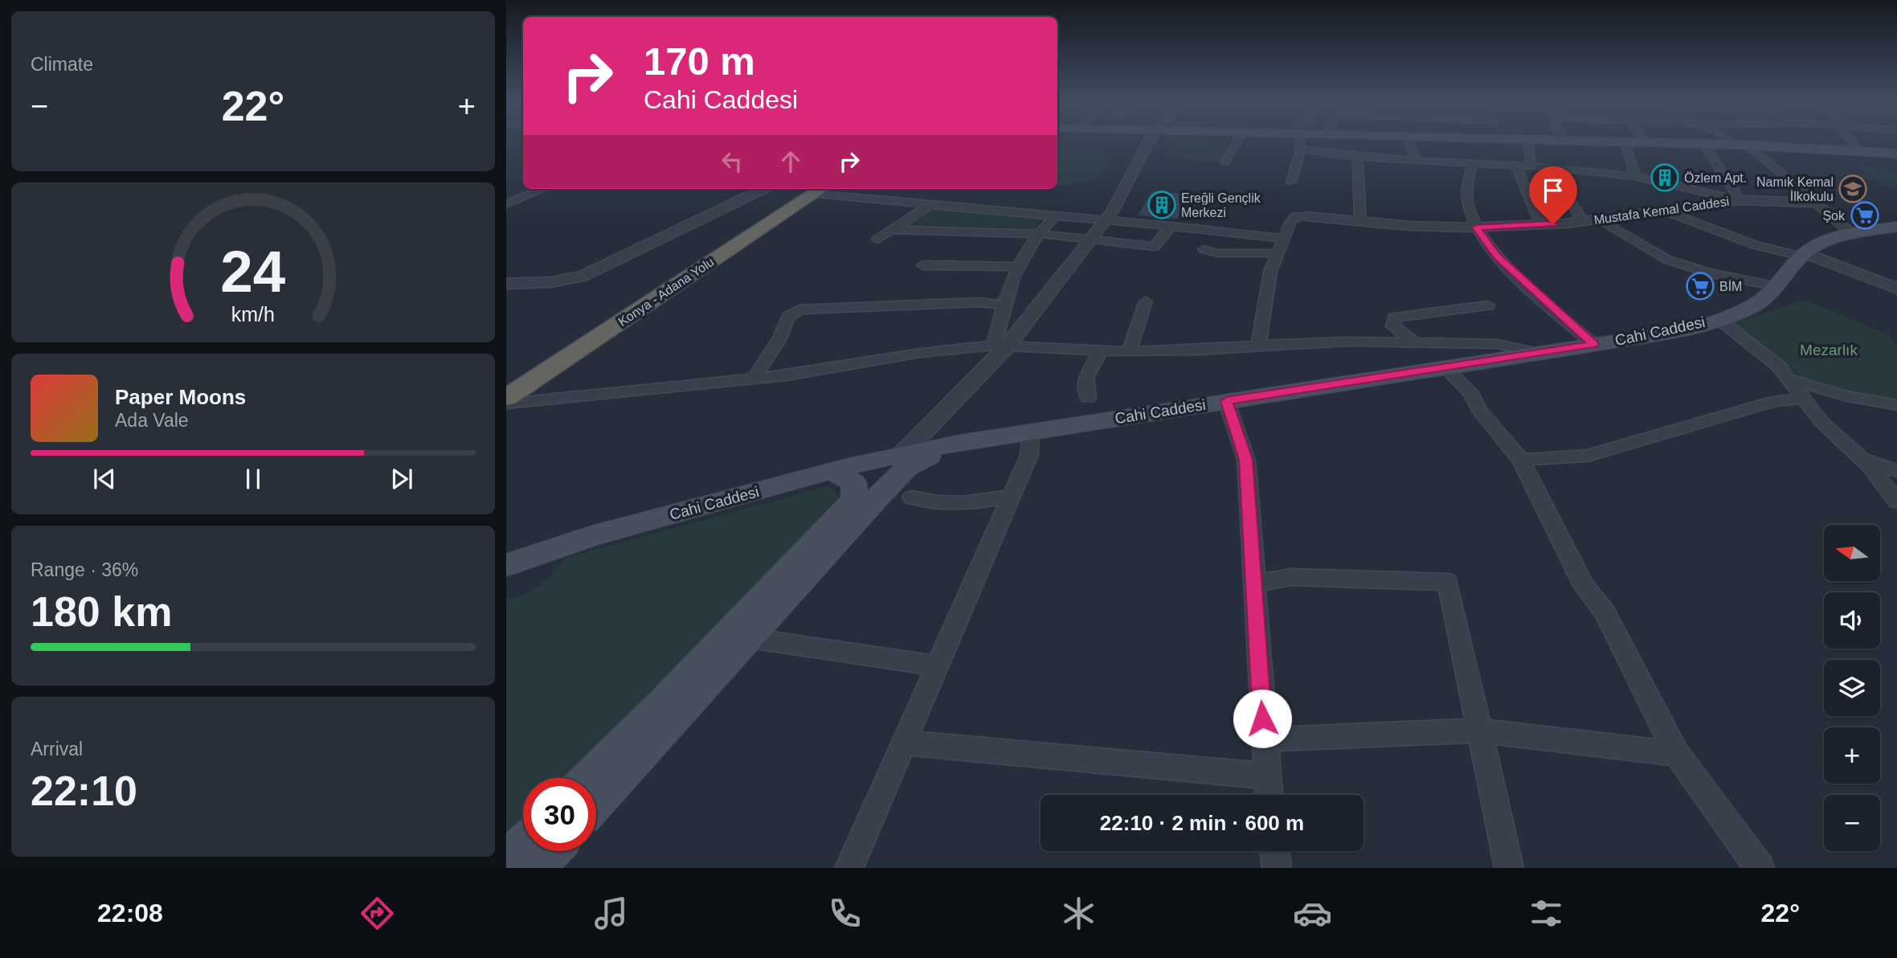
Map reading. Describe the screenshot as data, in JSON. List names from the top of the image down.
{
  "streets": {
    "highway": ["Konya - Adana Yolu"],
    "main road": ["Cahi Caddesi"],
    "street": ["Mustafa Kemal Caddesi"]
  },
  "parks": ["Mezarlık"],
  "places": {
    "building": ["Özlem Apt.", "Ereğli Gençlik Merkezi"],
    "school or university": ["Namık Kemal İlkokulu"],
    "supermarket": ["Şok", "BİM"]
  },
  "north": "left",
  "page": {
    "tile": [
      "Climate",
      ["Range · 36%", "180 km"],
      ["Arrival", "22:10"]
    ],
    "turn": ["170 m", "Cahi Caddesi"],
    "heat": ["−", "22°", "+"],
    "song": ["Paper Moons", "Ada Vale"],
    "map_buttons": ["+", "−"],
    "limit": "30",
    "trip": "22:10 · 2 min · 600 m",
    "tabs": ["22:08", "22°"],
    "gauge": ["24", "km/h"]
  }
}
